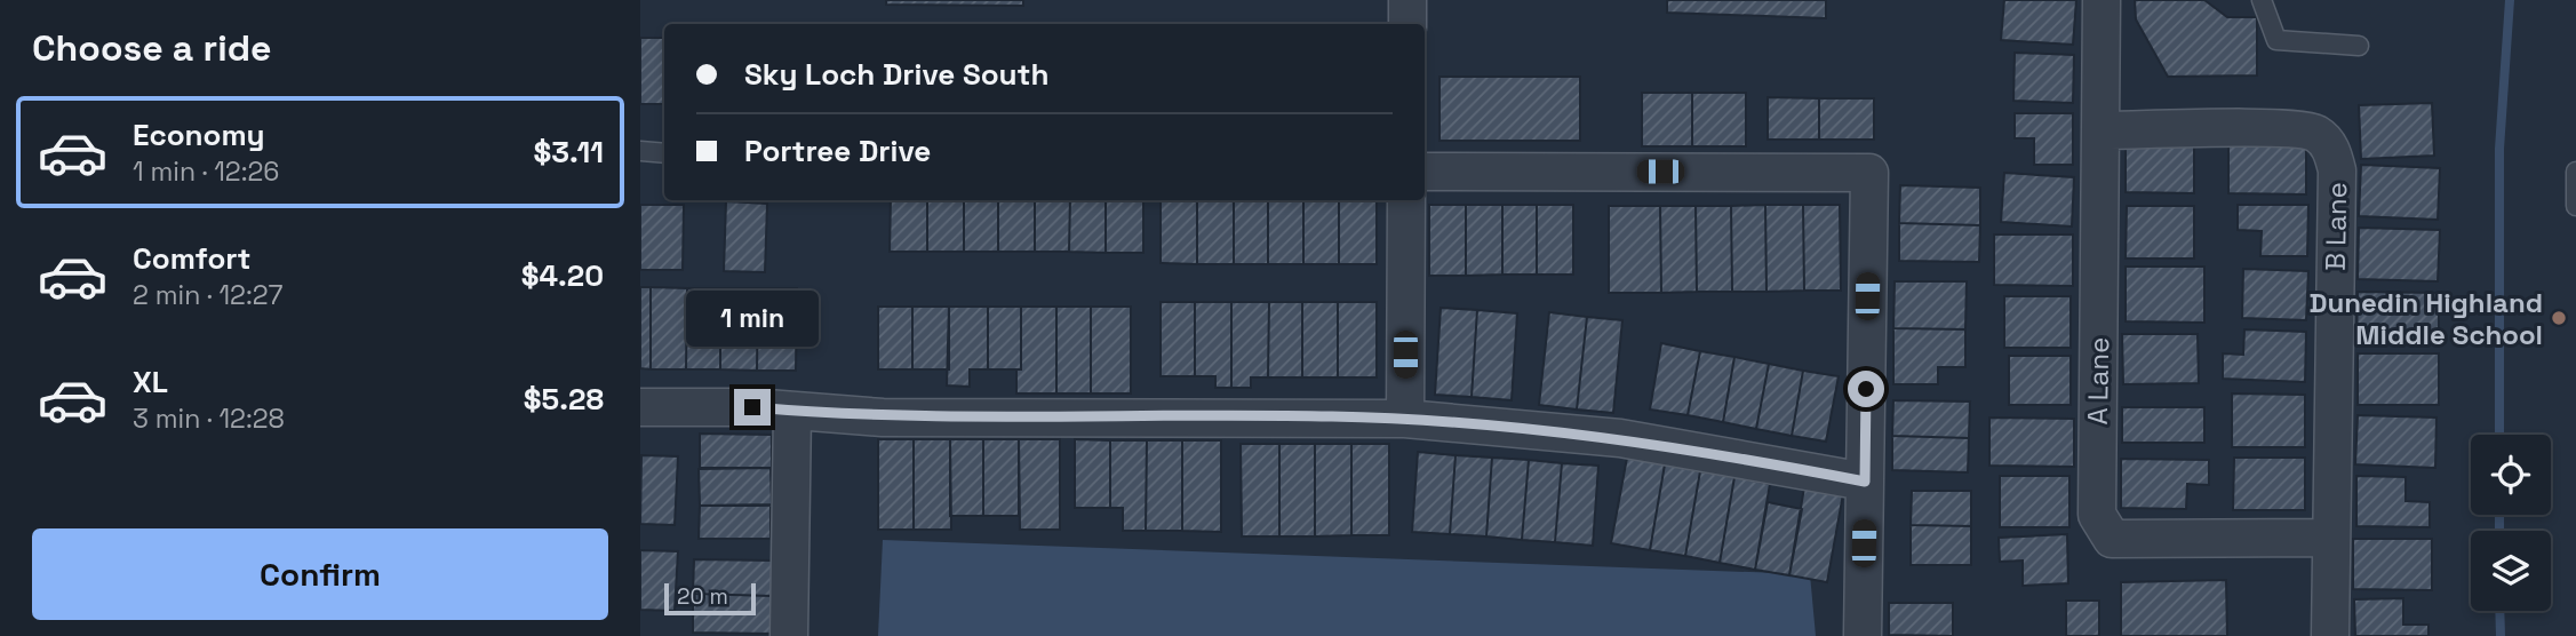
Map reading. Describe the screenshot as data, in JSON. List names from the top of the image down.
{
  "streets": {
    "street": ["B Lane", "A Lane"]
  },
  "crossings": [
    ["B Lane", "A Lane"]
  ],
  "places": ["Dunedin Highland Middle School"],
  "scale_bar": "20 m",
  "page": {
    "heading": "Choose a ride",
    "banner": ["Sky Loch Drive South", "Portree Drive"],
    "list": [
      {
        "name": "Economy",
        "note": "1 min · 12:26",
        "value": "$3.11"
      },
      {
        "name": "Comfort",
        "note": "2 min · 12:27",
        "value": "$4.20"
      },
      {
        "name": "XL",
        "note": "3 min · 12:28",
        "value": "$5.28"
      }
    ],
    "bubble": "1 min",
    "buttons": "Confirm",
    "scale": "20 m"
  }
}
